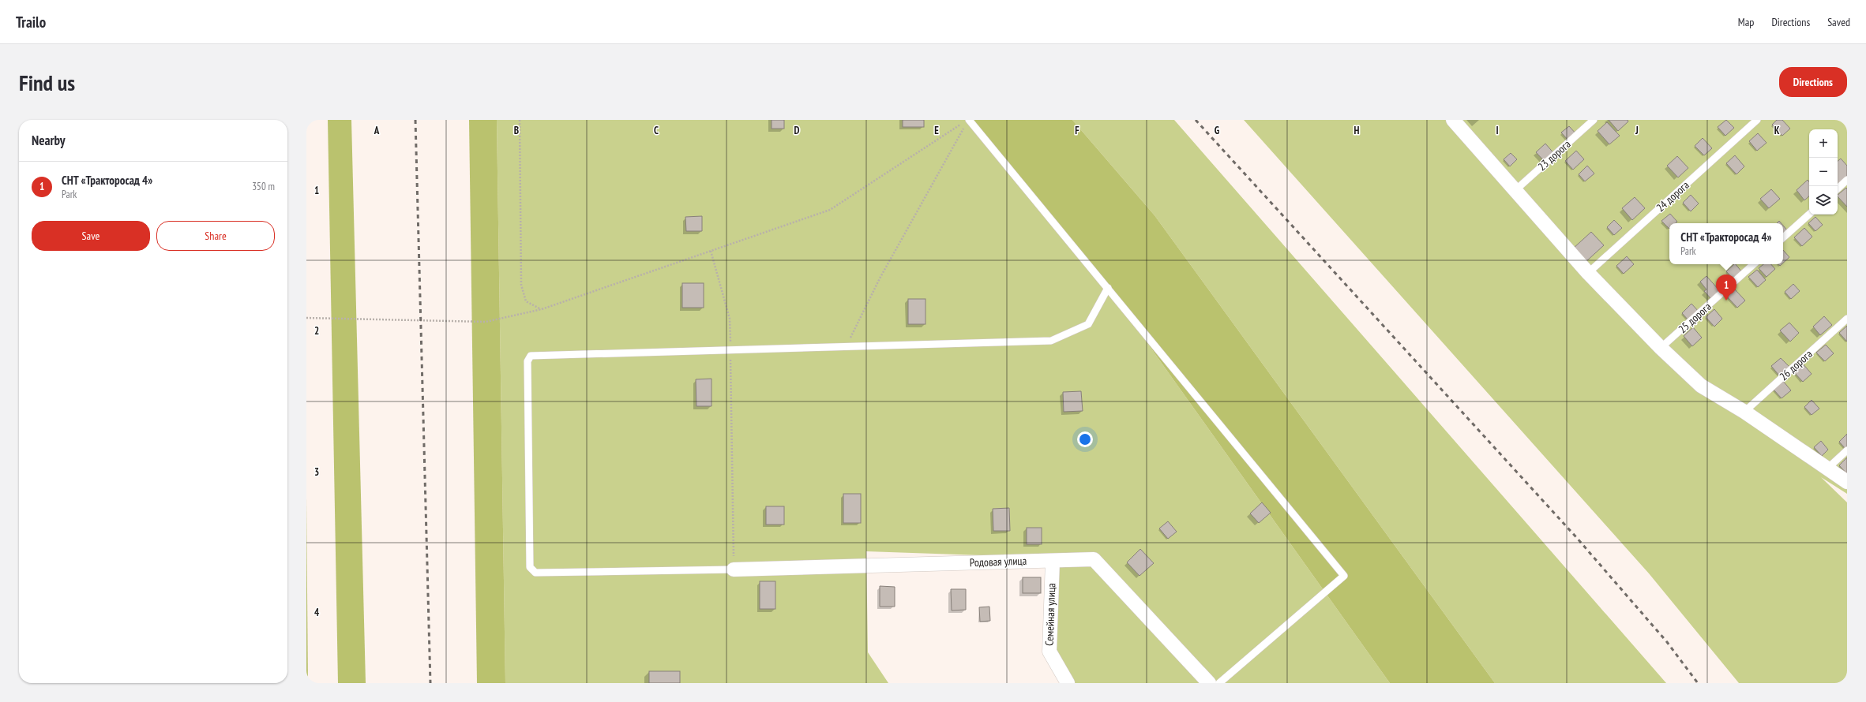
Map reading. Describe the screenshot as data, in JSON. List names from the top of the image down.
{
  "streets": {
    "street": ["Родовая улица", "Семейная улица"],
    "lane": [
      "23 дорога",
      "24 дорога",
      "25 дорога",
      "26 дорога"
    ]
  },
  "crossings": [
    ["Родовая улица", "Семейная улица"]
  ],
  "page": {
    "header": "Trailo",
    "nav": ["Map", "Directions", "Saved"],
    "buttons": [
      "Directions",
      ["Save", "Share"]
    ],
    "title": "Find us",
    "heading": "Nearby",
    "map_buttons": ["+", "−"],
    "list": [
      {
        "mark": "1",
        "name": "СНТ «Тракторосад 4»",
        "note": "Park",
        "value": "350 m"
      }
    ],
    "popup": ["СНТ «Тракторосад 4»", "Park"],
    "pins": "1"
  },
  "grid": {
    "columns": [
      "A",
      "B",
      "C",
      "D",
      "E",
      "F",
      "G",
      "H",
      "I",
      "J",
      "K"
    ],
    "rows": [
      "1",
      "2",
      "3",
      "4"
    ]
  }
}
